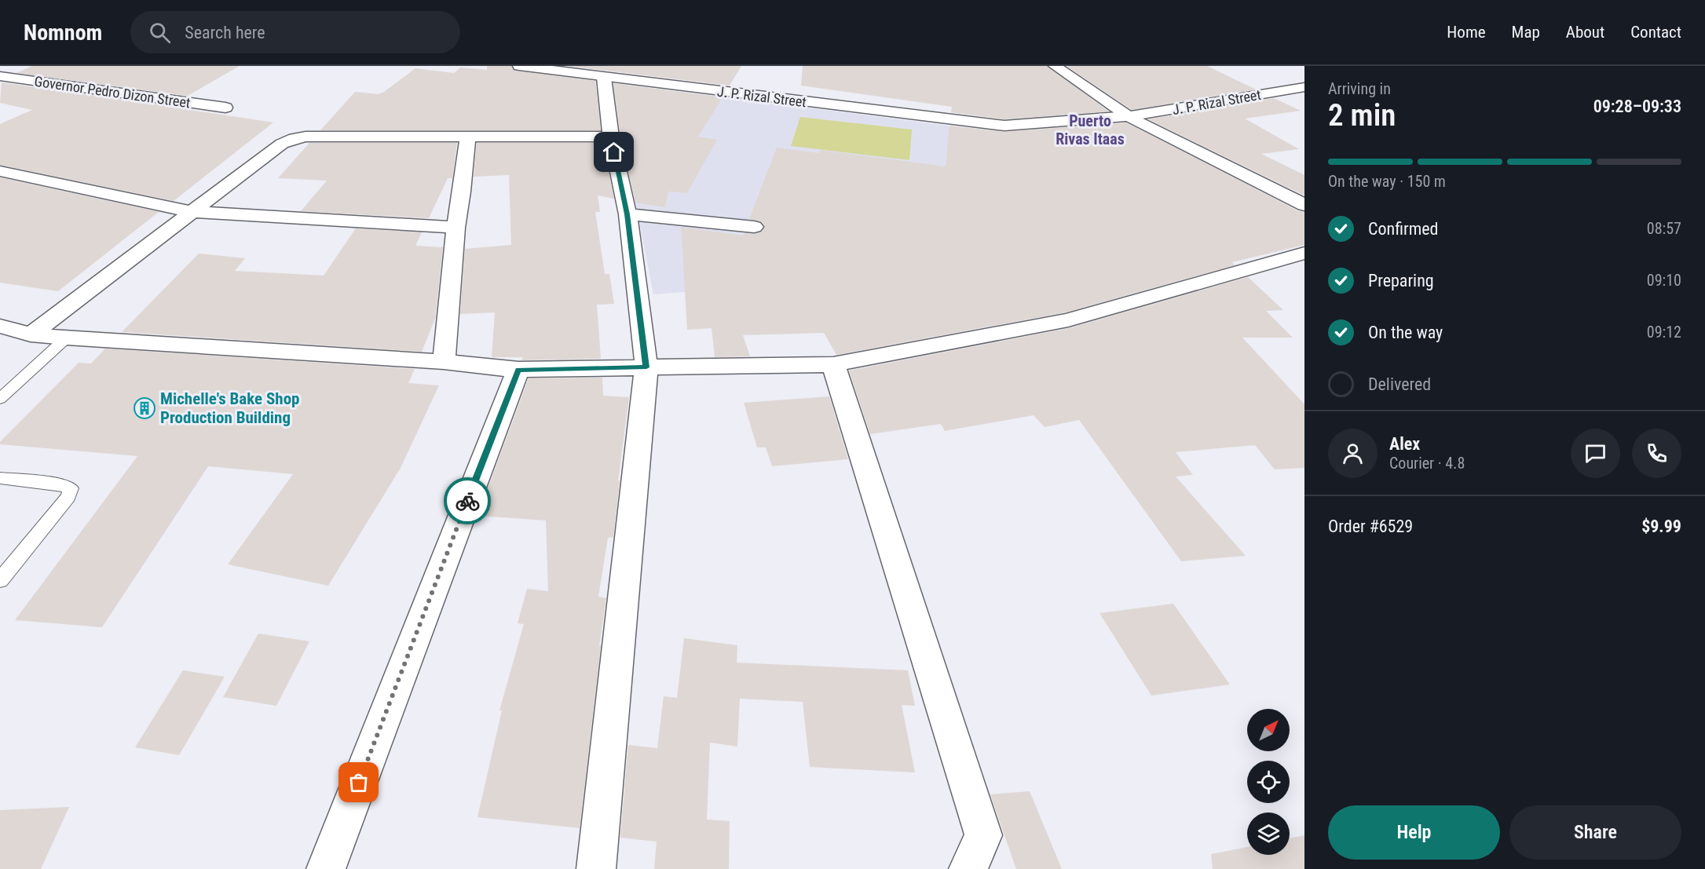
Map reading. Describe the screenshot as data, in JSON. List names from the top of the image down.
{
  "streets": {
    "street": ["Governor Pedro Dizon Street", "J. P. Rizal Street"]
  },
  "districts": ["Puerto Rivas Itaas"],
  "places": {
    "building": ["Michelle's Bake Shop Production Building"]
  },
  "north": "top right",
  "page": {
    "header": "Nomnom",
    "search": "Search here",
    "nav": [
      "Home",
      "Map",
      "About",
      "Contact"
    ],
    "heading": ["2 min", "Arriving in", "09:28–09:33"],
    "panel": [
      "Alex",
      "Courier · 4.8",
      "Order #6529",
      "$9.99"
    ],
    "bar": "On the way · 150 m",
    "list": [
      ["Confirmed", "08:57"],
      ["Preparing", "09:10"],
      ["On the way", "09:12"],
      "Delivered"
    ],
    "buttons": ["Help", "Share"]
  }
}
